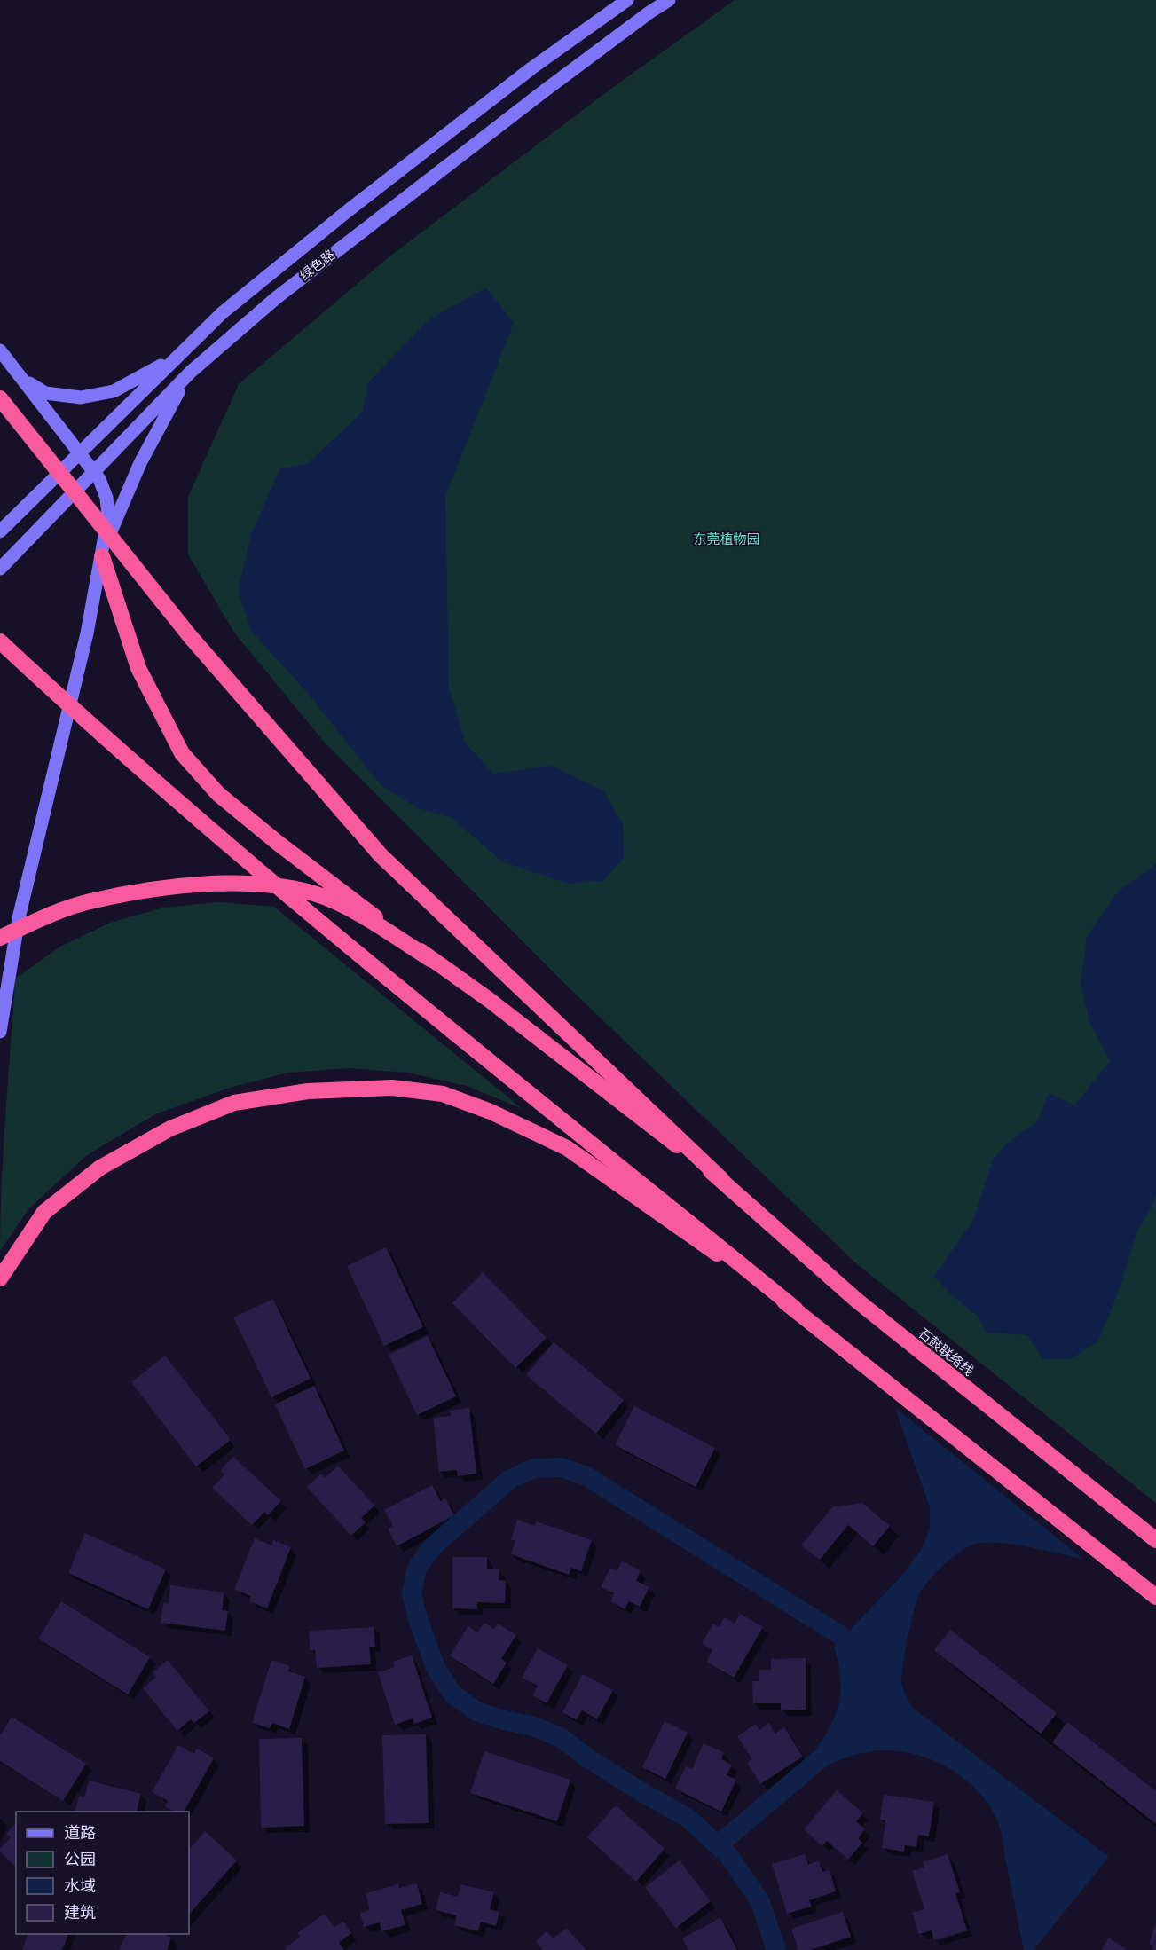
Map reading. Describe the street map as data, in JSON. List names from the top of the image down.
{
  "streets": {
    "highway": ["石鼓联络线"],
    "main road": ["绿色路"]
  },
  "parks": ["东莞植物园"],
  "legend": [
    "道路",
    "公园",
    "水域",
    "建筑"
  ]
}
